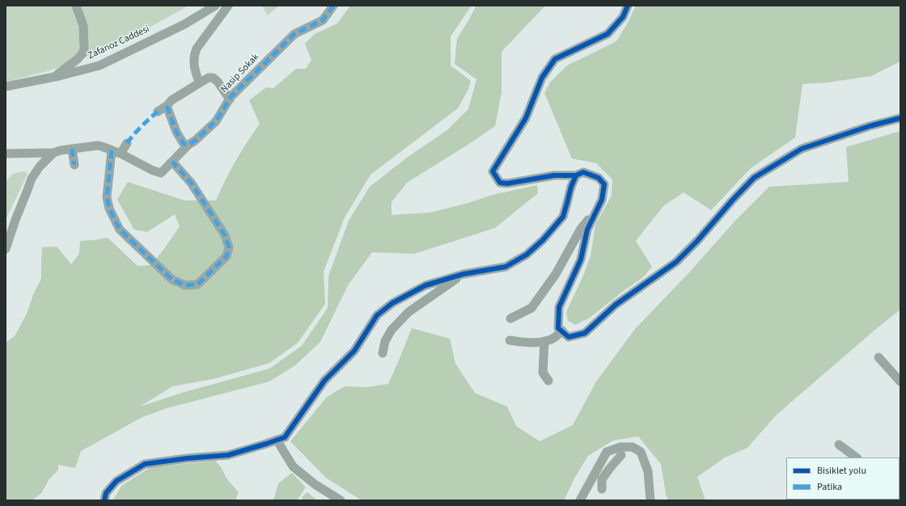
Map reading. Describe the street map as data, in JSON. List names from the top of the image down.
{
  "streets": {
    "street": ["Zafanoz Caddesi", "Nasip Sokak"]
  },
  "legend": ["Bisiklet yolu", "Patika"]
}
